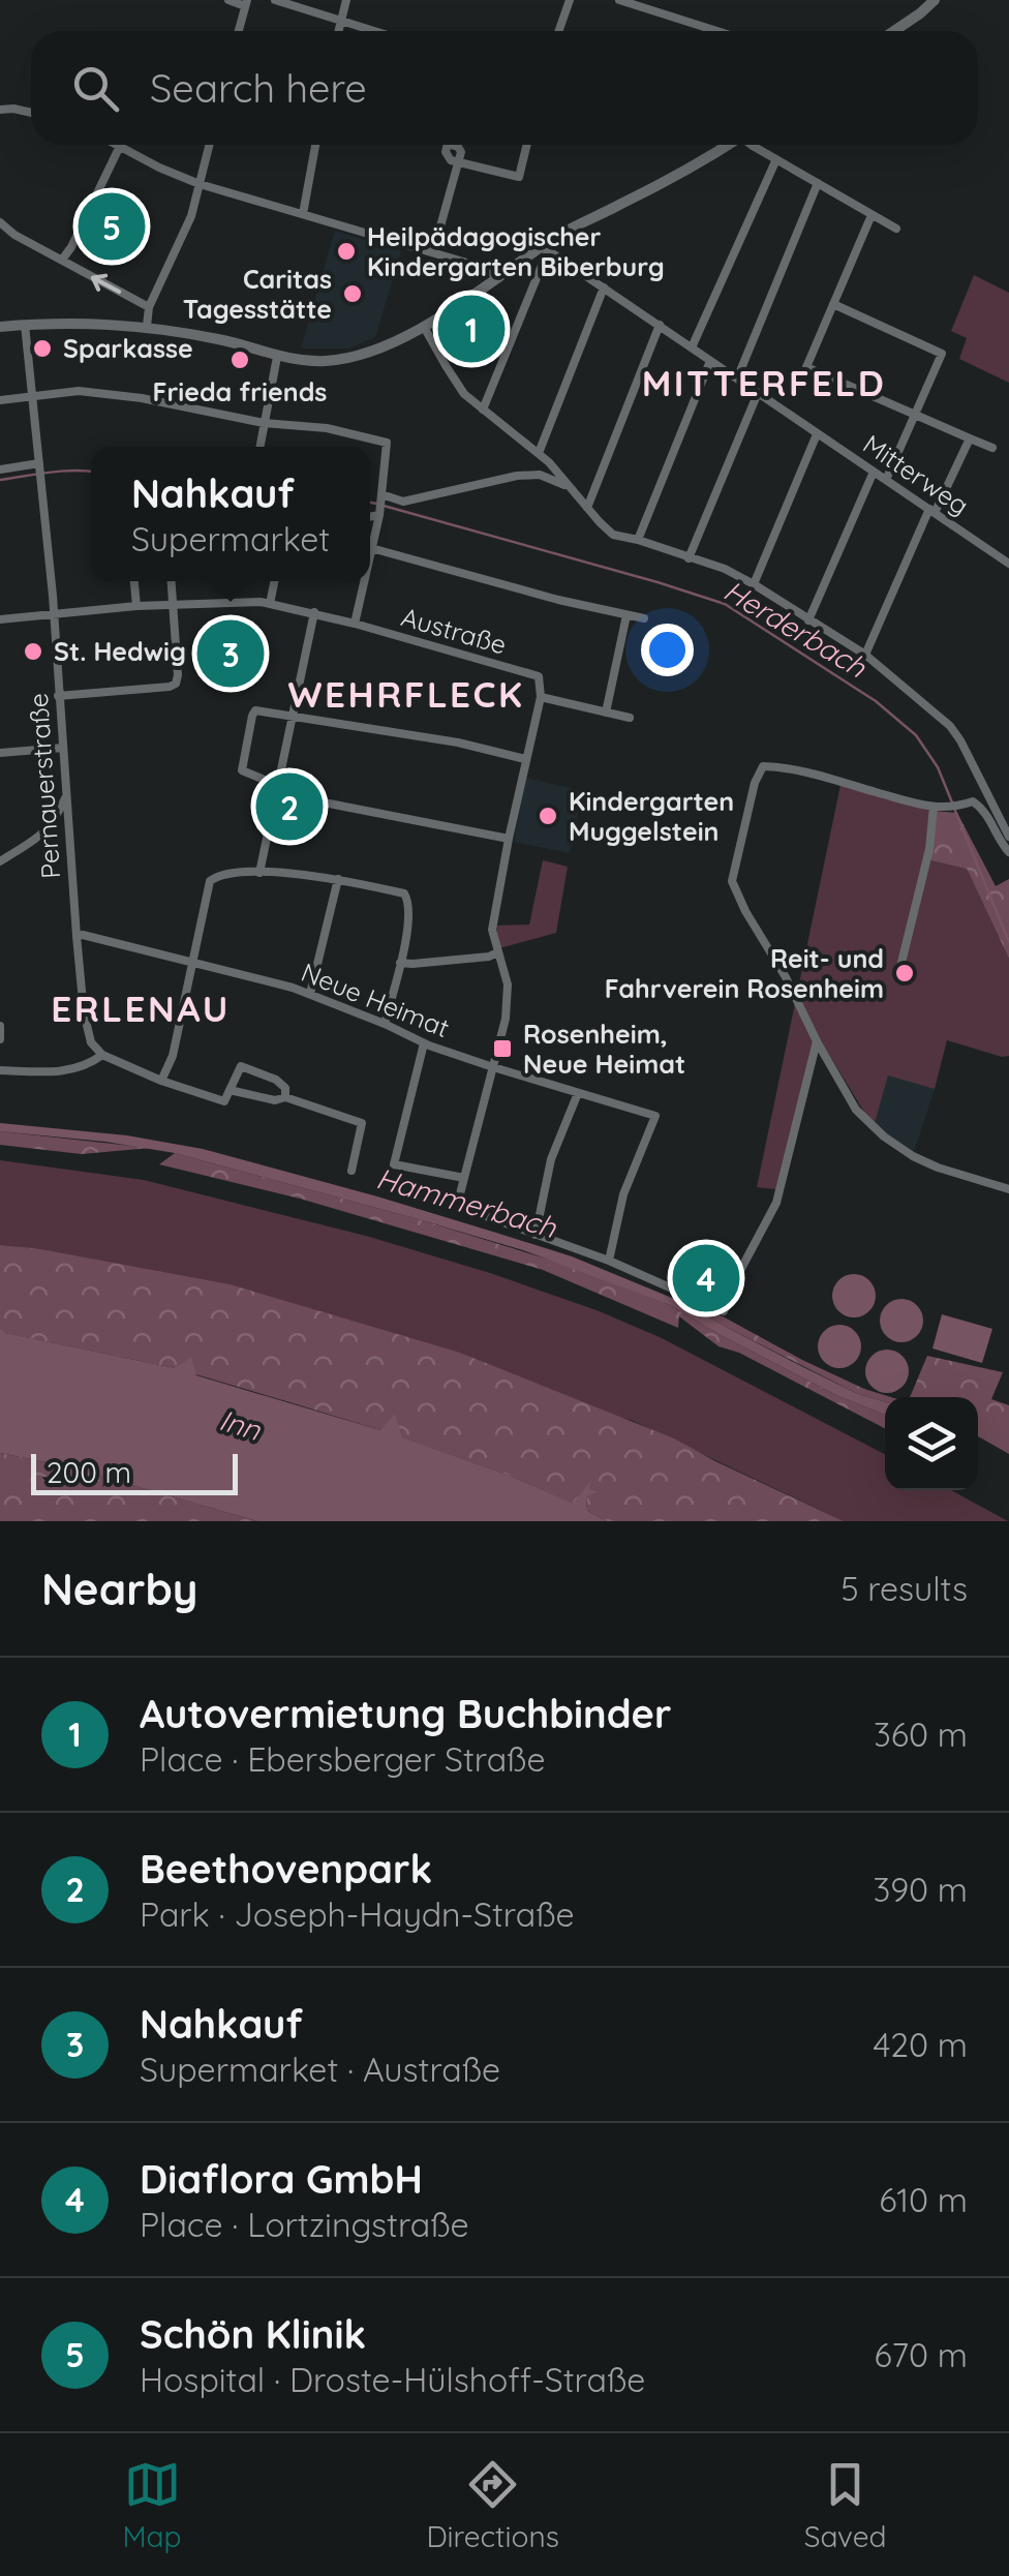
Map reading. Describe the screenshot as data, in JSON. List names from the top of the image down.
{
  "streets": {
    "street": [
      "Mitterweg",
      "Austraße",
      "Pernauerstraße",
      "Neue Heimat"
    ]
  },
  "crossings": [
    ["Austraße", "Pernauerstraße"],
    ["Pernauerstraße", "Neue Heimat"]
  ],
  "districts": ["MITTERFELD", "WEHRFLECK", "ERLENAU"],
  "water": ["Herderbach", "Hammerbach", "Inn"],
  "places": {
    "other": [
      "Heilpädagogischer Kindergarten Biberburg",
      "Caritas Tagesstätte",
      "Sparkasse",
      "Frieda friends",
      "St. Hedwig",
      "Kindergarten Muggelstein",
      "Reit- und Fahrverein Rosenheim"
    ],
    "transit": ["Rosenheim, Neue Heimat"]
  },
  "scale_bar": "200 m",
  "page": {
    "search": "Search here",
    "pins": [
      "5",
      "1",
      "3",
      "2",
      "4"
    ],
    "popup": ["Nahkauf", "Supermarket"],
    "scale": "200 m",
    "heading": ["Nearby", "5 results"],
    "list": [
      {
        "mark": "1",
        "name": "Autovermietung Buchbinder",
        "note": "Place · Ebersberger Straße",
        "value": "360 m"
      },
      {
        "mark": "2",
        "name": "Beethovenpark",
        "note": "Park · Joseph-Haydn-Straße",
        "value": "390 m"
      },
      {
        "mark": "3",
        "name": "Nahkauf",
        "note": "Supermarket · Austraße",
        "value": "420 m"
      },
      {
        "mark": "4",
        "name": "Diaflora GmbH",
        "note": "Place · Lortzingstraße",
        "value": "610 m"
      },
      {
        "mark": "5",
        "name": "Schön Klinik",
        "note": "Hospital · Droste-Hülshoff-Straße",
        "value": "670 m"
      }
    ],
    "nav": ["Map", "Directions", "Saved"]
  }
}
